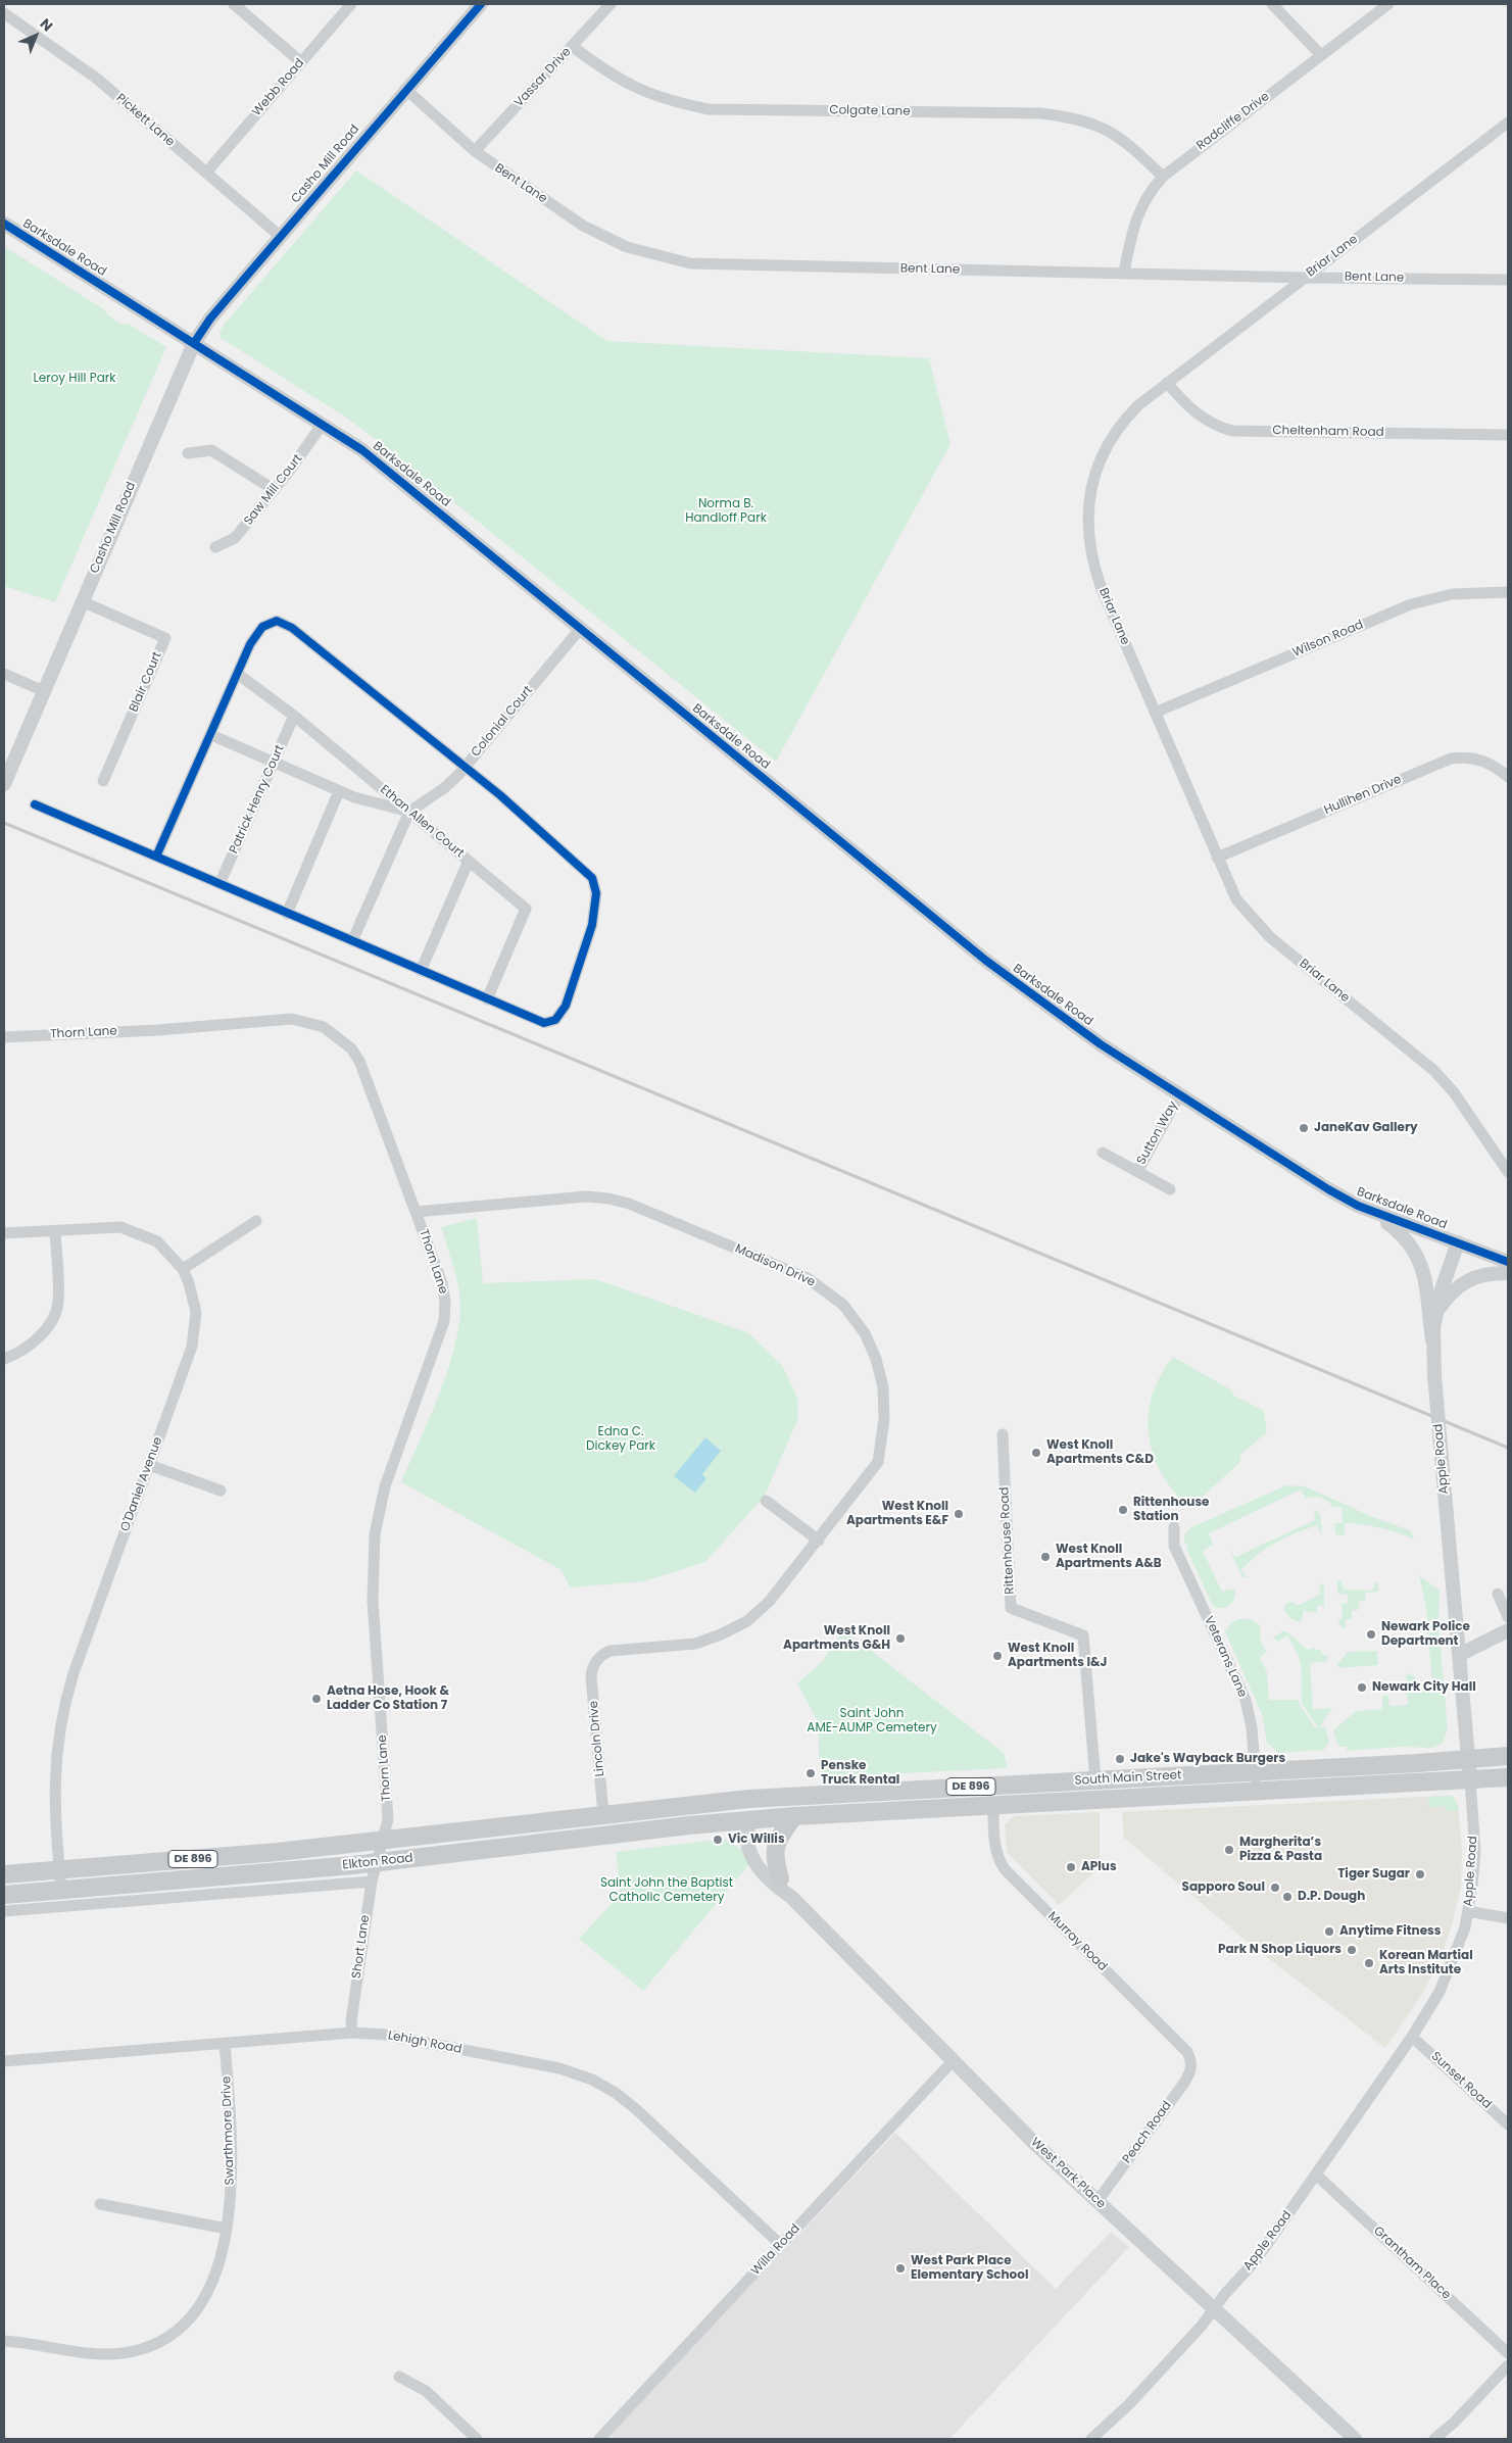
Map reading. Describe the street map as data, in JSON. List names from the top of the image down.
{
  "streets": {
    "main road": ["South Main Street", "DE 896", "Elkton Road"],
    "street": [
      "Vassar Drive",
      "Webb Road",
      "Colgate Lane",
      "Pickett Lane",
      "Radcliffe Drive",
      "Casho Mill Road",
      "Bent Lane",
      "Barksdale Road",
      "Briar Lane",
      "Cheltenham Road",
      "Saw Mill Court",
      "Wilson Road",
      "Blair Court",
      "Colonial Court",
      "Hullihen Drive",
      "Patrick Henry Court",
      "Ethan Allen Court",
      "Thorn Lane",
      "Sutton Way",
      "Madison Drive",
      "Apple Road",
      "O'Daniel Avenue",
      "Rittenhouse Road",
      "Veterans Lane",
      "Lincoln Drive",
      "Murray Road",
      "Short Lane",
      "Lehigh Road",
      "Sunset Road",
      "Swarthmore Drive",
      "Peach Road",
      "West Park Place",
      "Willa Road",
      "Grantham Place"
    ]
  },
  "crossings": [
    ["Vassar Drive", "Colgate Lane"],
    ["Vassar Drive", "Bent Lane"],
    ["Webb Road", "Pickett Lane"],
    ["Colgate Lane", "Radcliffe Drive"],
    ["Pickett Lane", "Casho Mill Road"],
    ["Radcliffe Drive", "Bent Lane"],
    ["Casho Mill Road", "Bent Lane"],
    ["Casho Mill Road", "Barksdale Road"],
    ["Casho Mill Road", "Blair Court"],
    ["Bent Lane", "Briar Lane"],
    ["Barksdale Road", "Saw Mill Court"],
    ["Barksdale Road", "Colonial Court"],
    ["Barksdale Road", "Sutton Way"],
    ["Barksdale Road", "Apple Road"],
    ["Briar Lane", "Cheltenham Road"],
    ["Briar Lane", "Wilson Road"],
    ["Briar Lane", "Hullihen Drive"],
    ["Colonial Court", "Ethan Allen Court"],
    ["Patrick Henry Court", "Ethan Allen Court"],
    ["Thorn Lane", "Madison Drive"],
    ["Thorn Lane", "Elkton Road"],
    ["Thorn Lane", "Short Lane"],
    ["Madison Drive", "Lincoln Drive"],
    ["Apple Road", "South Main Street"],
    ["Apple Road", "Sunset Road"],
    ["Apple Road", "West Park Place"],
    ["Apple Road", "Grantham Place"],
    ["O'Daniel Avenue", "Elkton Road"],
    ["Rittenhouse Road", "South Main Street"],
    ["Veterans Lane", "South Main Street"],
    ["Lincoln Drive", "Elkton Road"],
    ["South Main Street", "Elkton Road"],
    ["South Main Street", "Murray Road"],
    ["South Main Street", "West Park Place"],
    ["Elkton Road", "Short Lane"],
    ["Elkton Road", "West Park Place"],
    ["Murray Road", "Peach Road"],
    ["Short Lane", "Lehigh Road"],
    ["Lehigh Road", "Swarthmore Drive"],
    ["Lehigh Road", "Willa Road"],
    ["Peach Road", "West Park Place"],
    ["West Park Place", "Willa Road"]
  ],
  "parks": [
    "Leroy Hill Park",
    "Norma B. Handloff Park",
    "Edna C. Dickey Park",
    "Saint John AME-AUMP Cemetery",
    "Saint John the Baptist Catholic Cemetery"
  ],
  "places": [
    "JaneKav Gallery",
    "West Knoll Apartments C&D",
    "Rittenhouse Station",
    "West Knoll Apartments E&F",
    "West Knoll Apartments A&B",
    "Newark Police Department",
    "West Knoll Apartments G&H",
    "West Knoll Apartments I&J",
    "Newark City Hall",
    "Aetna Hose, Hook & Ladder Co Station 7",
    "Jake's Wayback Burgers",
    "Penske Truck Rental",
    "Vic Willis",
    "Margherita’s Pizza & Pasta",
    "APlus",
    "Tiger Sugar",
    "Sapporo Soul",
    "D.P. Dough",
    "Anytime Fitness",
    "Park N Shop Liquors",
    "Korean Martial Arts Institute",
    "West Park Place Elementary School"
  ],
  "north": "top right"
}
